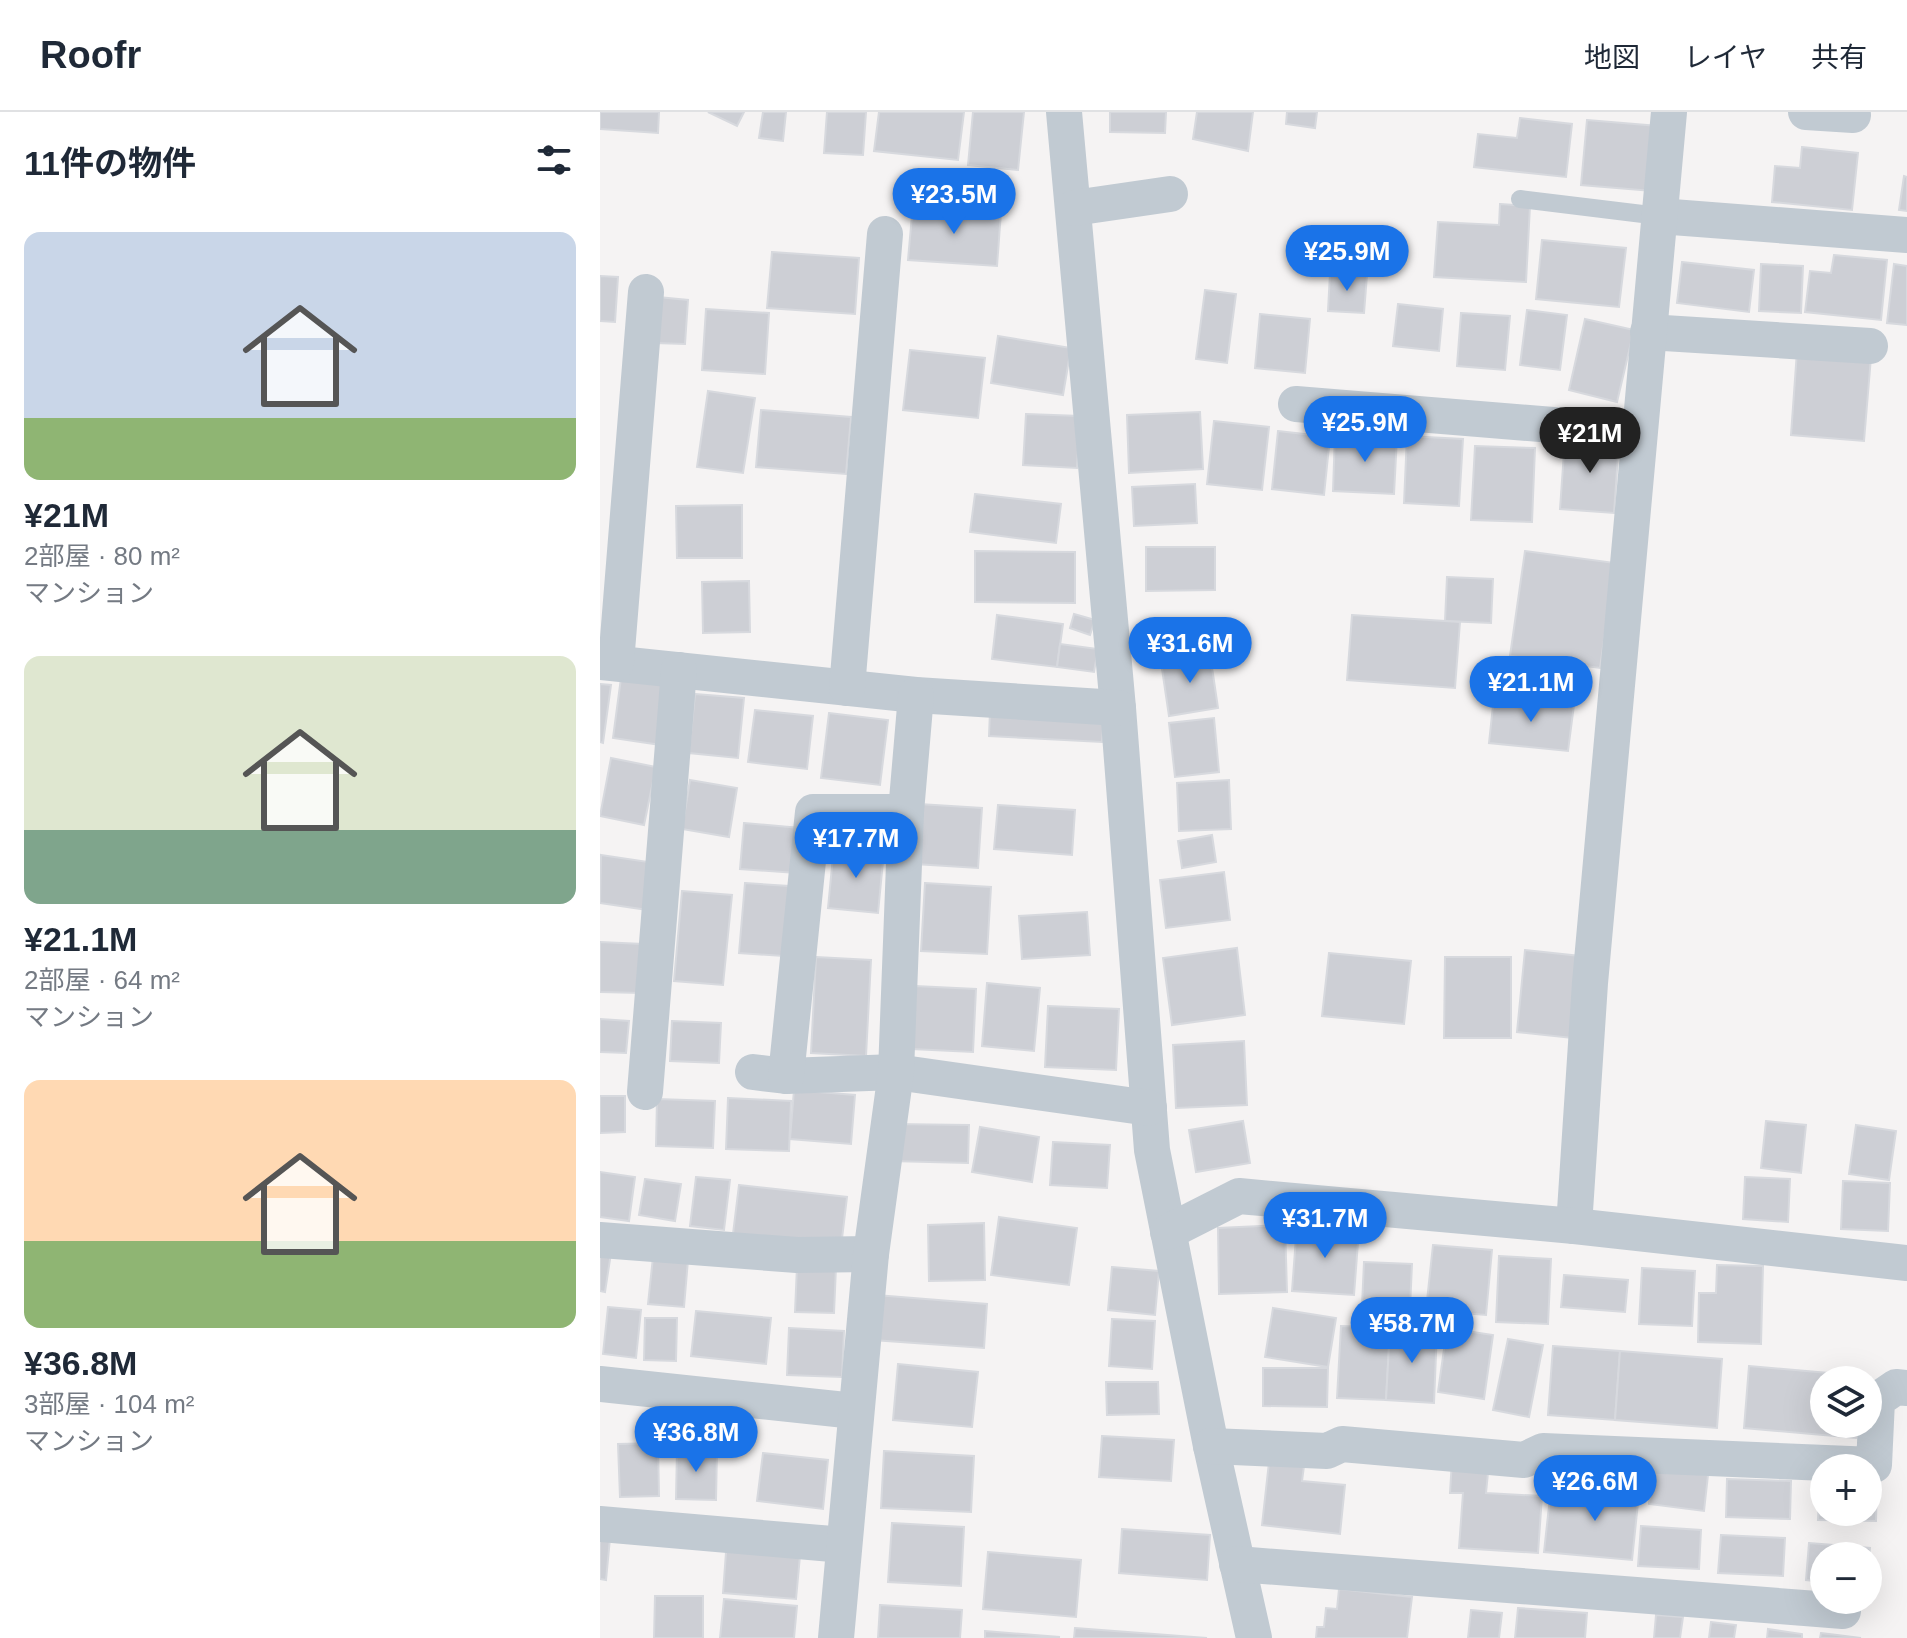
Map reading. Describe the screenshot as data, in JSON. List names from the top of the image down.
{
  "page": {
    "header": "Roofr",
    "nav": ["地図", "レイヤ", "共有"],
    "heading": "11件の物件",
    "price": [
      "¥23.5M",
      "¥25.9M",
      "¥25.9M",
      "¥21M",
      "¥31.6M",
      "¥21.1M",
      "¥17.7M",
      "¥31.7M",
      "¥58.7M",
      "¥36.8M",
      "¥26.6M"
    ],
    "list": [
      {
        "name": "¥21M",
        "note": "2部屋 · 80 m² · マンション"
      },
      {
        "name": "¥21.1M",
        "note": "2部屋 · 64 m² · マンション"
      },
      {
        "name": "¥36.8M",
        "note": "3部屋 · 104 m² · マンション"
      }
    ],
    "map_buttons": ["+", "−"]
  }
}
